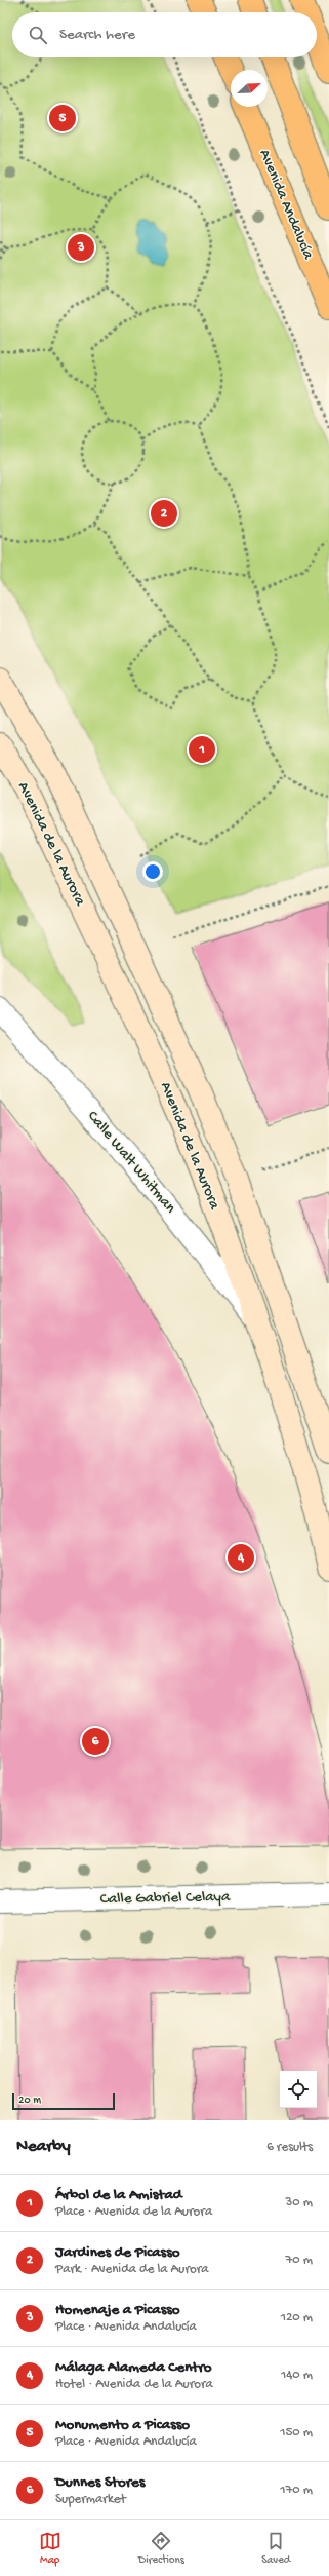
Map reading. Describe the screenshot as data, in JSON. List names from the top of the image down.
{
  "streets": {
    "main road": ["Avenida Andalucía", "Avenida de la Aurora"],
    "street": ["Calle Walt Whitman", "Calle Gabriel Celaya"]
  },
  "crossings": [
    ["Avenida de la Aurora", "Calle Walt Whitman"]
  ],
  "scale_bar": "20 m",
  "north": "top right",
  "page": {
    "search": "Search here",
    "pins": [
      "5",
      "3",
      "2",
      "1",
      "4",
      "6"
    ],
    "scale": "20 m",
    "heading": ["Nearby", "6 results"],
    "list": [
      {
        "mark": "1",
        "name": "Árbol de la Amistad",
        "note": "Place · Avenida de la Aurora",
        "value": "30 m"
      },
      {
        "mark": "2",
        "name": "Jardines de Picasso",
        "note": "Park · Avenida de la Aurora",
        "value": "70 m"
      },
      {
        "mark": "3",
        "name": "Homenaje a Picasso",
        "note": "Place · Avenida Andalucía",
        "value": "120 m"
      },
      {
        "mark": "4",
        "name": "Málaga Alameda Centro",
        "note": "Hotel · Avenida de la Aurora",
        "value": "140 m"
      },
      {
        "mark": "5",
        "name": "Monumento a Picasso",
        "note": "Place · Avenida Andalucía",
        "value": "150 m"
      },
      {
        "mark": "6",
        "name": "Dunnes Stores",
        "note": "Supermarket",
        "value": "170 m"
      }
    ],
    "nav": ["Map", "Directions", "Saved"]
  }
}
